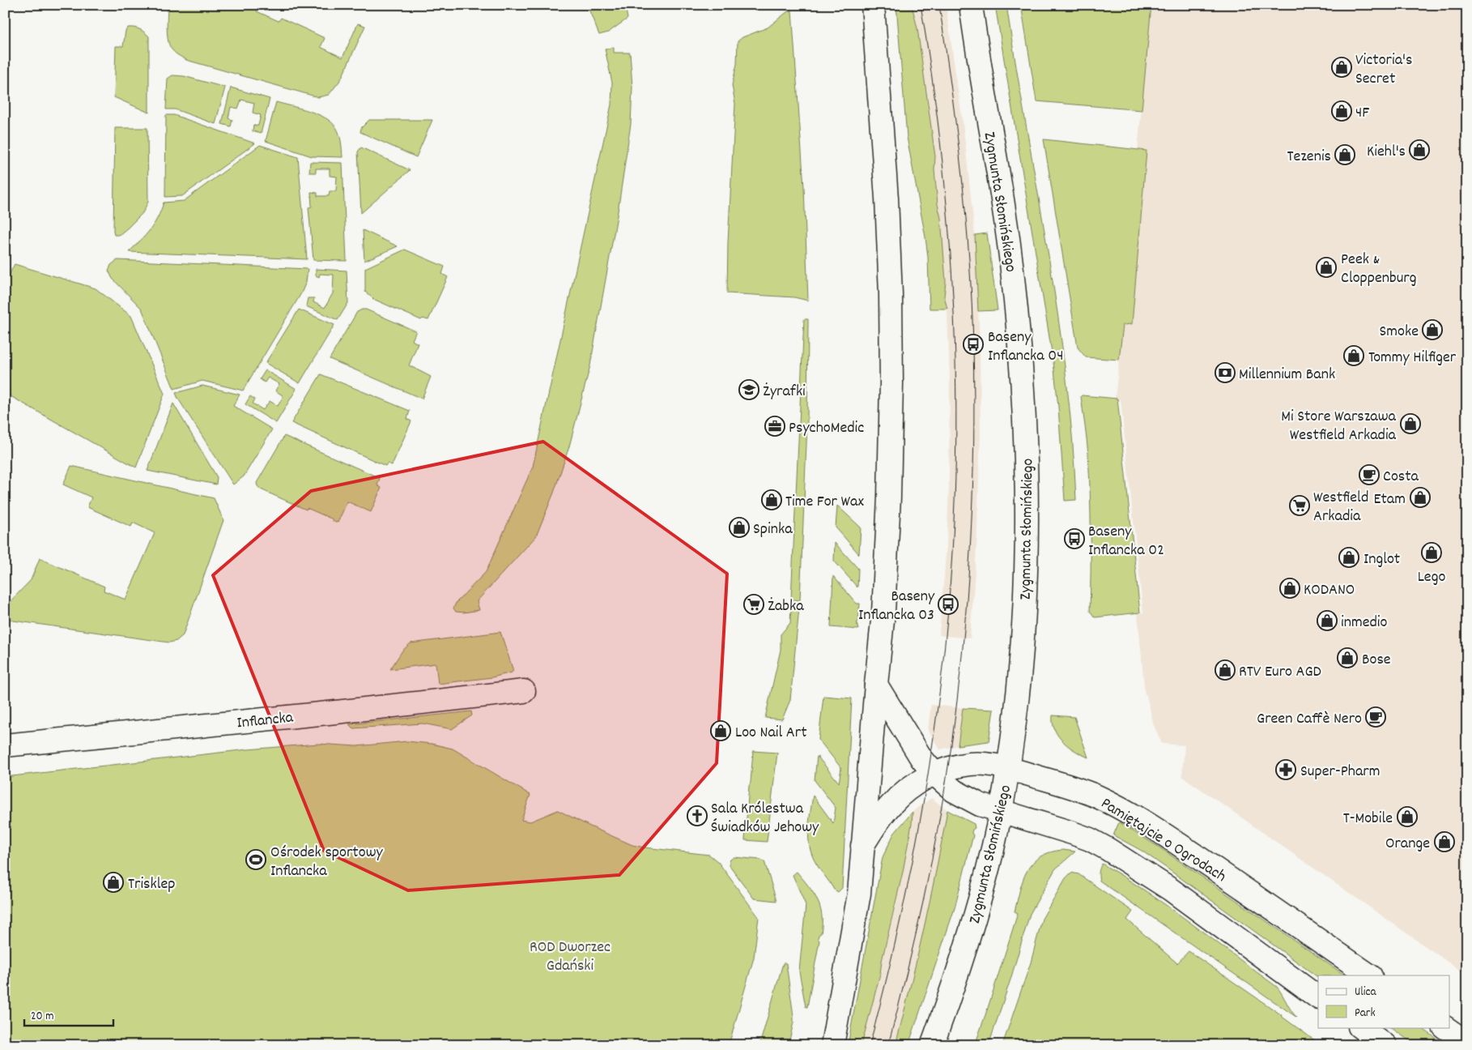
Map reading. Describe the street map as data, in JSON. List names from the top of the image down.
{
  "streets": {
    "main road": ["Zygmunta Słomińskiego", "Inflancka", "Pamiętajcie o Ogrodach"]
  },
  "crossings": [
    ["Zygmunta Słomińskiego", "Pamiętajcie o Ogrodach"]
  ],
  "parks": ["ROD Dworzec Gdański"],
  "places": {
    "shop": [
      "Victoria's Secret",
      "4F",
      "Kiehl's",
      "Tezenis",
      "Peek & Cloppenburg",
      "Smoke",
      "Tommy Hilfiger",
      "Mi Store Warszawa Westfield Arkadia",
      "Etam",
      "Time For Wax",
      "Spinka",
      "Lego",
      "Inglot",
      "KODANO",
      "inmedio",
      "Bose",
      "RTV Euro AGD",
      "Loo Nail Art",
      "T-Mobile",
      "Orange",
      "Trisklep"
    ],
    "bus stop": ["Baseny Inflancka 04", "Baseny Inflancka 02", "Baseny Inflancka 03"],
    "bank": ["Millennium Bank"],
    "school or university": ["Żyrafki"],
    "office": ["PsychoMedic"],
    "cafe": ["Costa", "Green Caffè Nero"],
    "supermarket": ["Westfield Arkadia", "Żabka"],
    "pharmacy": ["Super-Pharm"],
    "church": ["Sala Królestwa Świadków Jehowy"],
    "sports": ["Ośrodek sportowy Inflancka"]
  },
  "legend": ["Ulica", "Park"],
  "scale_bar": "20 m"
}
